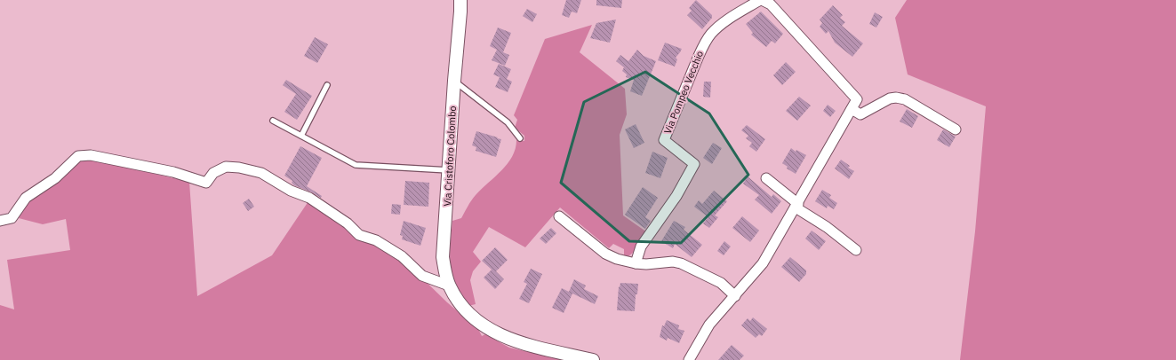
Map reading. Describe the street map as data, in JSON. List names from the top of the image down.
{
  "streets": {
    "street": ["Via Pompeo Vecchio", "Via Cristoforo Colombo"]
  }
}
